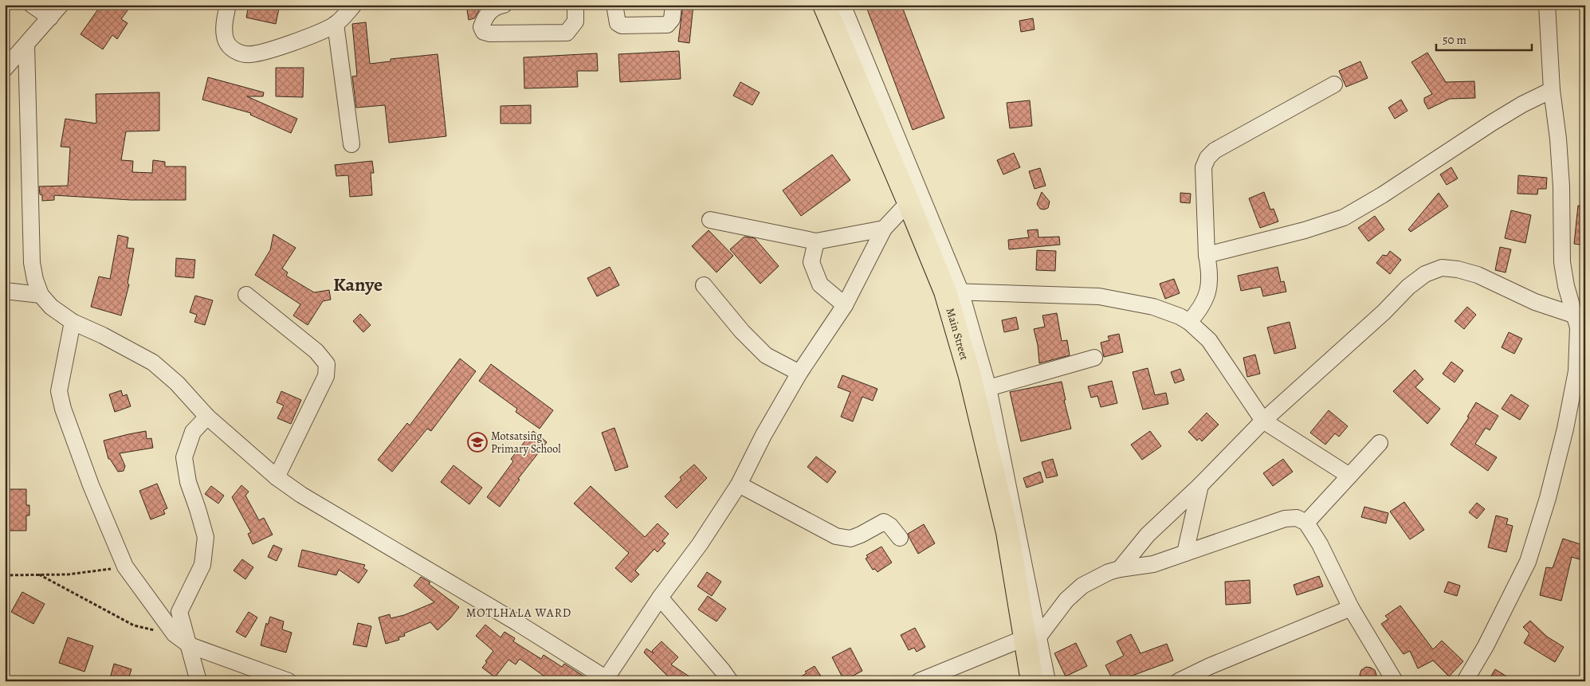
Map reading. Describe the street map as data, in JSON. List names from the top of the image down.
{
  "streets": {
    "highway": ["Main Street"]
  },
  "districts": ["Kanye", "MOTLHALA WARD"],
  "places": {
    "school or university": ["Motsatsing Primary School"]
  },
  "scale_bar": "50 m"
}
